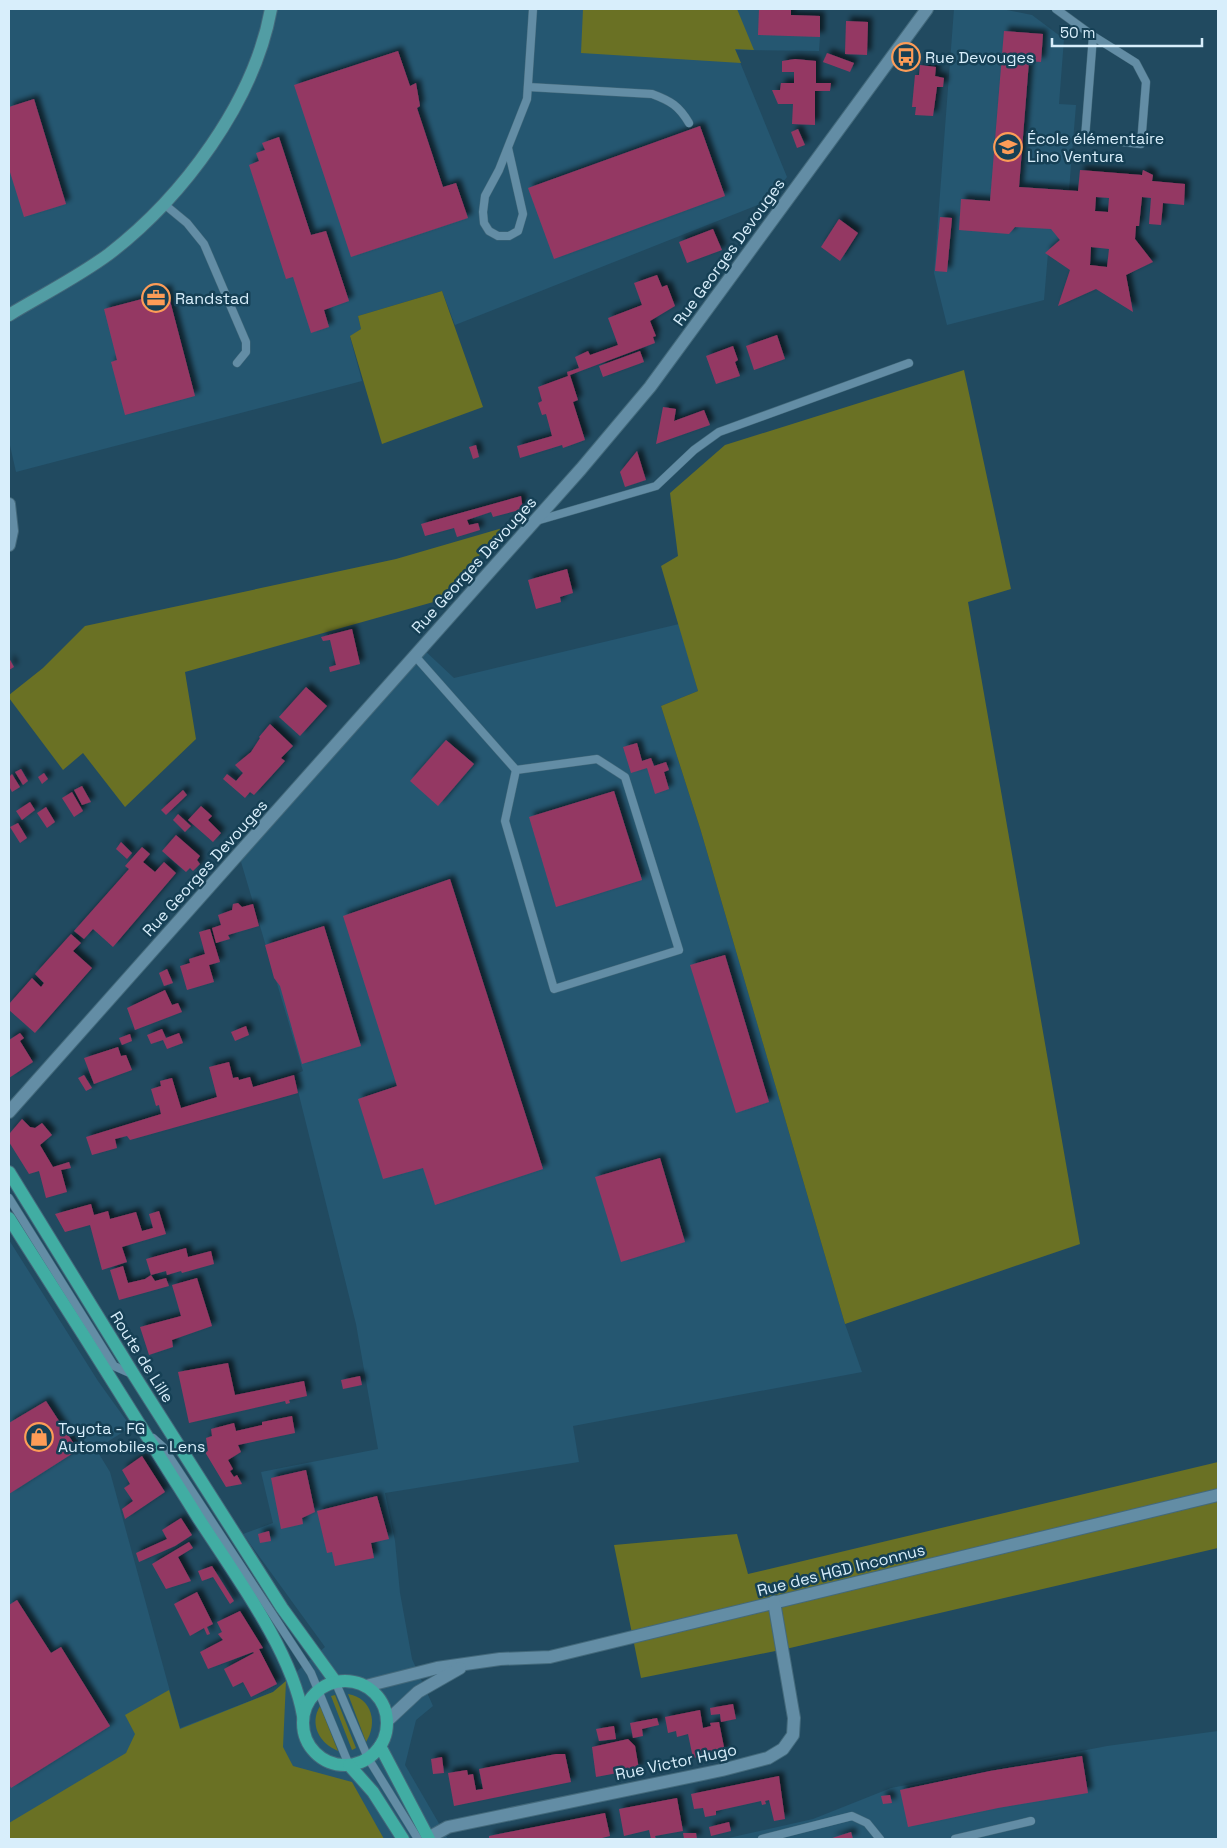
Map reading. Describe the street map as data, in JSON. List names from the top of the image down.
{
  "streets": {
    "main road": ["Route de Lille"],
    "street": ["Rue Georges Devouges", "Rue des HGD Inconnus", "Rue Victor Hugo"]
  },
  "crossings": [
    ["Rue des HGD Inconnus", "Rue Victor Hugo"]
  ],
  "places": {
    "bus stop": ["Rue Devouges"],
    "school or university": ["École élémentaire Lino Ventura"],
    "office": ["Randstad"],
    "shop": ["Toyota - FG Automobiles - Lens"]
  },
  "scale_bar": "50 m"
}
